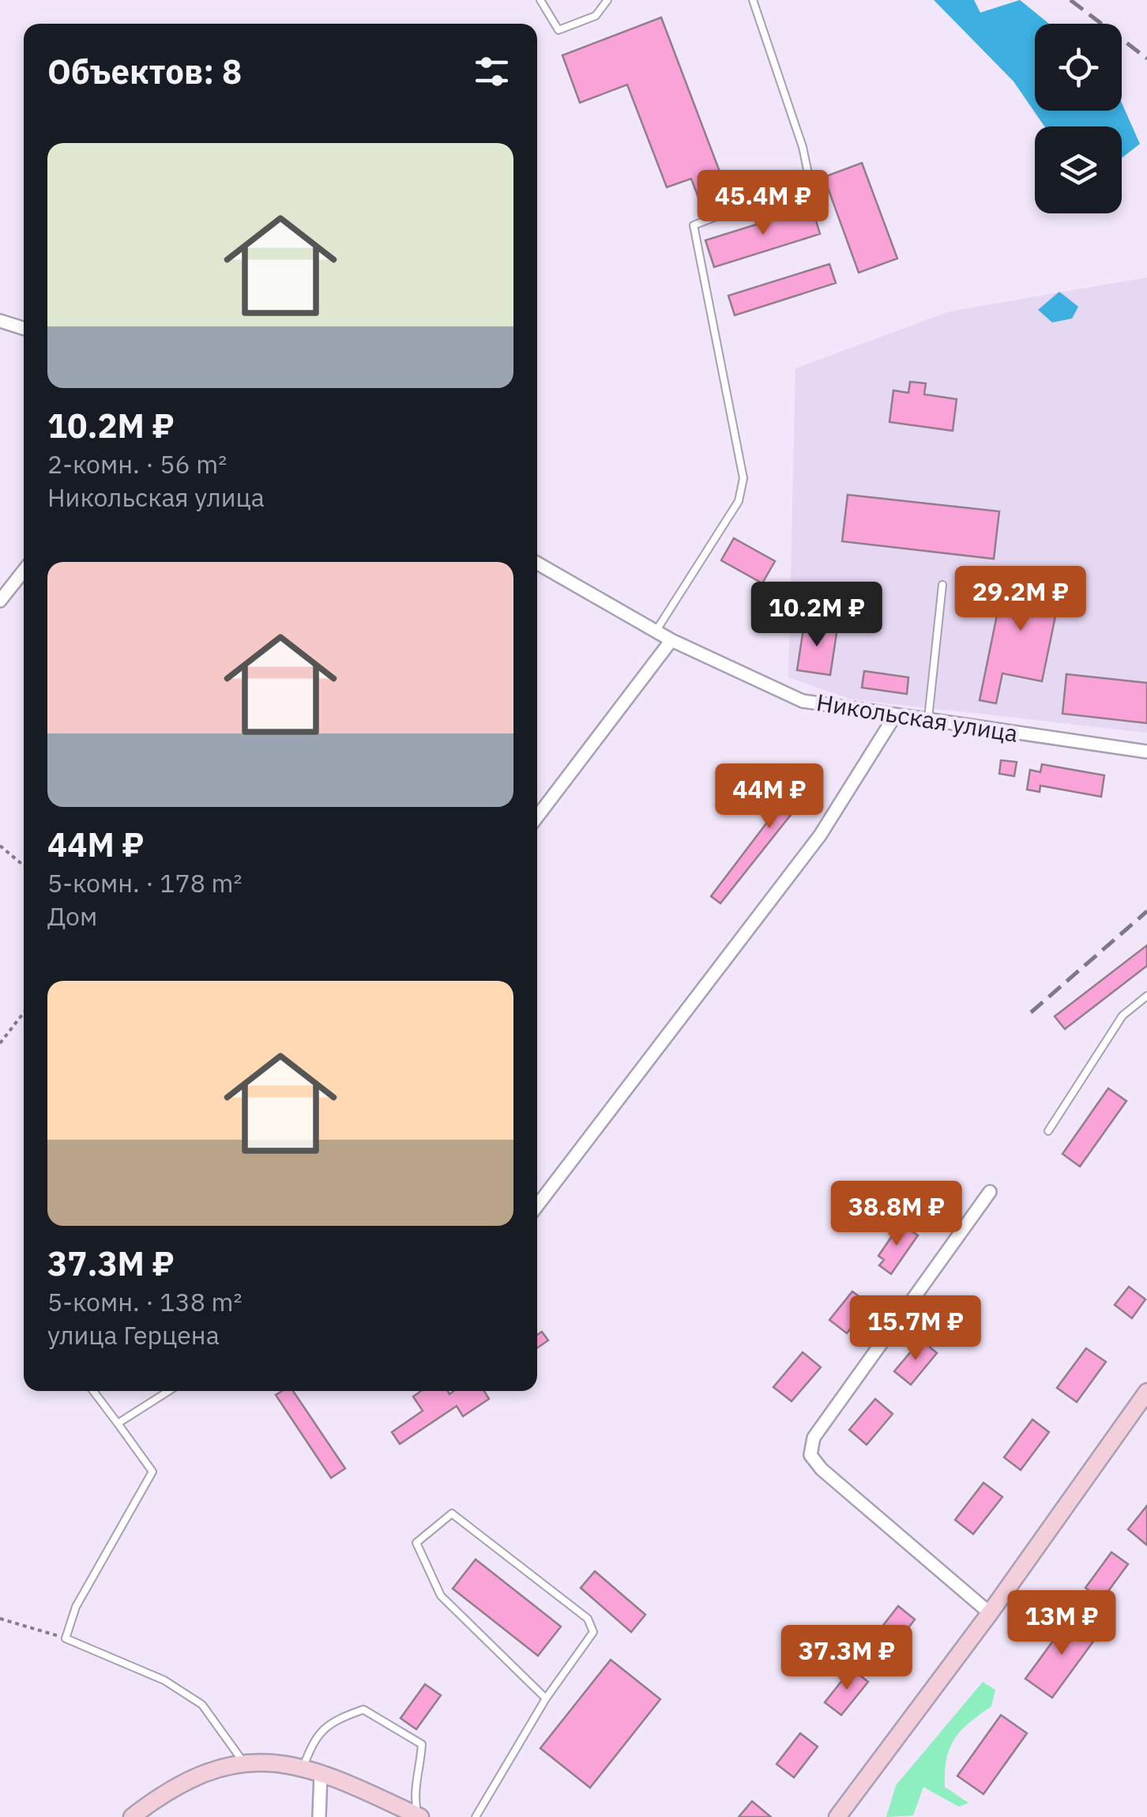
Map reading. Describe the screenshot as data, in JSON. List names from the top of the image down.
{
  "streets": {
    "street": ["Никольская улица"]
  },
  "page": {
    "heading": "Объектов: 8",
    "list": [
      {
        "name": "10.2M ₽",
        "note": "2-комн. · 56 m² · Никольская улица"
      },
      {
        "name": "44M ₽",
        "note": "5-комн. · 178 m² · Дом"
      },
      {
        "name": "37.3M ₽",
        "note": "5-комн. · 138 m² · улица Герцена"
      }
    ],
    "price": [
      "45.4M ₽",
      "29.2M ₽",
      "10.2M ₽",
      "44M ₽",
      "38.8M ₽",
      "15.7M ₽",
      "13M ₽",
      "37.3M ₽"
    ]
  }
}
